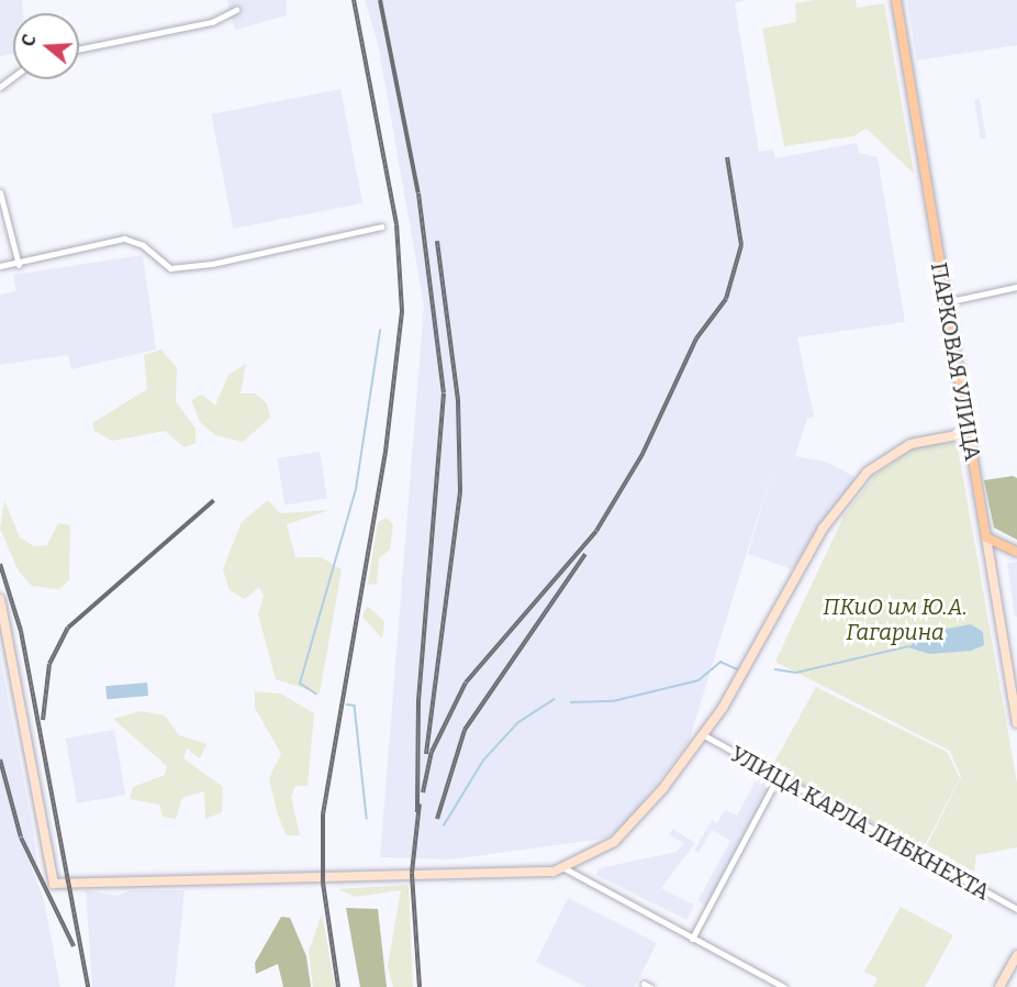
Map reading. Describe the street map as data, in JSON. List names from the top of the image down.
{
  "streets": {
    "main road": ["ПАРКОВАЯ УЛИЦА"],
    "street": ["УЛИЦА КАРЛА ЛИБКНЕХТА"]
  },
  "parks": ["ПКиО им Ю.А. Гагарина"],
  "north": "left"
}
